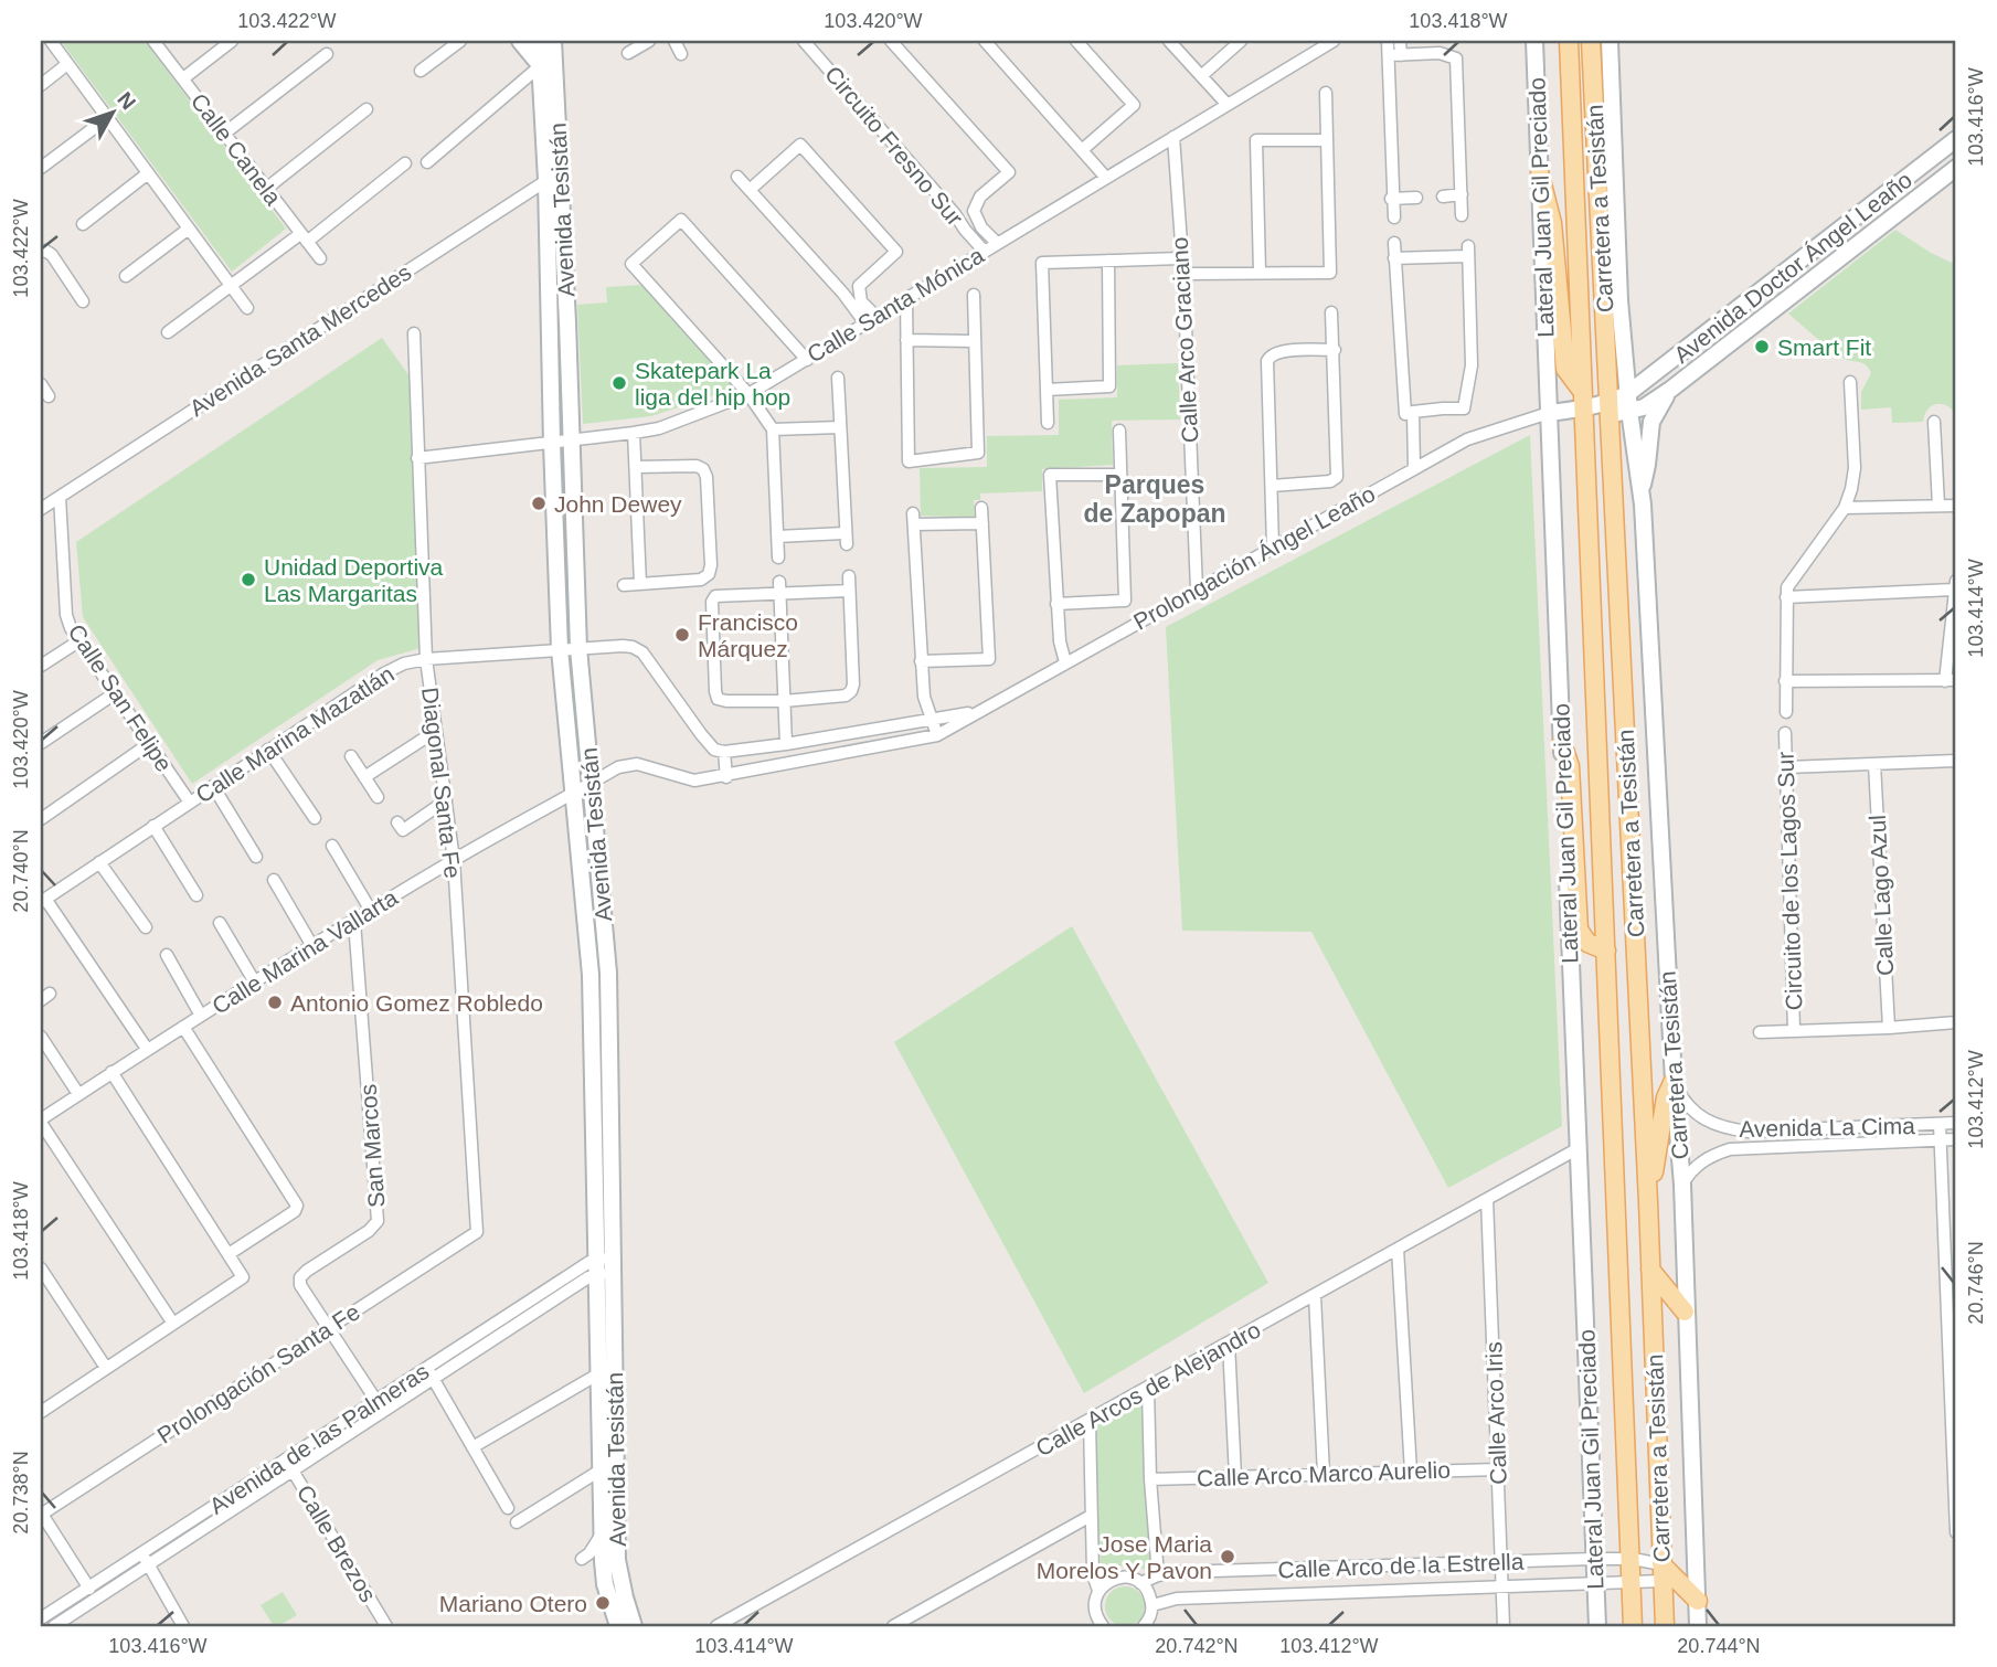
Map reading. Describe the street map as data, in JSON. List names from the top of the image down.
{
  "streets": {
    "main road": ["Carretera a Tesistán"],
    "street": [
      "Circuito Fresno Sur",
      "Calle Canela",
      "Lateral Juan Gil Preciado",
      "Avenida Tesistán",
      "Avenida Doctor Ángel Leaño",
      "Calle Santa Mónica",
      "Avenida Santa Mercedes",
      "Calle Arco Graciano",
      "Prolongación Ángel Leaño",
      "Calle San Felipe",
      "Calle Marina Mazatlán",
      "Diagonal Santa Fe",
      "Circuito de los Lagos Sur",
      "Calle Lago Azul",
      "Calle Marina Vallarta",
      "Carretera Tesistán",
      "Avenida La Cima",
      "San Marcos",
      "Prolongación Santa Fe",
      "Calle Arcos de Alejandro",
      "Calle Arco Iris",
      "Avenida de las Palmeras",
      "Calle Arco Marco Aurelio",
      "Calle Brezos",
      "Calle Arco de la Estrella"
    ]
  },
  "crossings": [
    ["Circuito Fresno Sur", "Calle Santa Mónica"],
    ["Lateral Juan Gil Preciado", "Prolongación Ángel Leaño"],
    ["Lateral Juan Gil Preciado", "Calle Arcos de Alejandro"],
    ["Lateral Juan Gil Preciado", "Calle Arco de la Estrella"],
    ["Carretera a Tesistán", "Prolongación Ángel Leaño"],
    ["Carretera a Tesistán", "Calle Arco de la Estrella"],
    ["Avenida Tesistán", "Calle Santa Mónica"],
    ["Avenida Tesistán", "Avenida Santa Mercedes"],
    ["Avenida Tesistán", "Prolongación Ángel Leaño"],
    ["Avenida Tesistán", "Calle Marina Mazatlán"],
    ["Avenida Tesistán", "Calle Marina Vallarta"],
    ["Avenida Tesistán", "Avenida de las Palmeras"],
    ["Avenida Doctor Ángel Leaño", "Prolongación Ángel Leaño"],
    ["Calle Santa Mónica", "Calle Arco Graciano"],
    ["Calle Santa Mónica", "Diagonal Santa Fe"],
    ["Avenida Santa Mercedes", "Calle San Felipe"],
    ["Calle Arco Graciano", "Prolongación Ángel Leaño"],
    ["Prolongación Ángel Leaño", "Calle Marina Vallarta"],
    ["Calle San Felipe", "Calle Marina Mazatlán"],
    ["Calle Marina Mazatlán", "Diagonal Santa Fe"],
    ["Diagonal Santa Fe", "Calle Marina Vallarta"],
    ["Diagonal Santa Fe", "Prolongación Santa Fe"],
    ["Calle Marina Vallarta", "San Marcos"],
    ["Carretera Tesistán", "Avenida La Cima"],
    ["San Marcos", "Prolongación Santa Fe"],
    ["San Marcos", "Avenida de las Palmeras"],
    ["Calle Arcos de Alejandro", "Calle Arco Iris"],
    ["Calle Arco Iris", "Calle Arco Marco Aurelio"],
    ["Calle Arco Iris", "Calle Arco de la Estrella"],
    ["Avenida de las Palmeras", "Calle Brezos"]
  ],
  "districts": ["Parques de Zapopan"],
  "places": [
    "Smart Fit",
    "Skatepark La liga del hip hop",
    "John Dewey",
    "Unidad Deportiva Las Margaritas",
    "Francisco Márquez",
    "Antonio Gomez Robledo",
    "Jose Maria Morelos Y Pavon",
    "Mariano Otero"
  ],
  "north": "top right",
  "coordinates": [
    "103.422°W",
    "103.420°W",
    "103.418°W",
    "103.416°W",
    "103.414°W",
    "20.740°N",
    "103.412°W",
    "20.746°N",
    "20.738°N",
    "20.742°N",
    "20.744°N"
  ]
}
